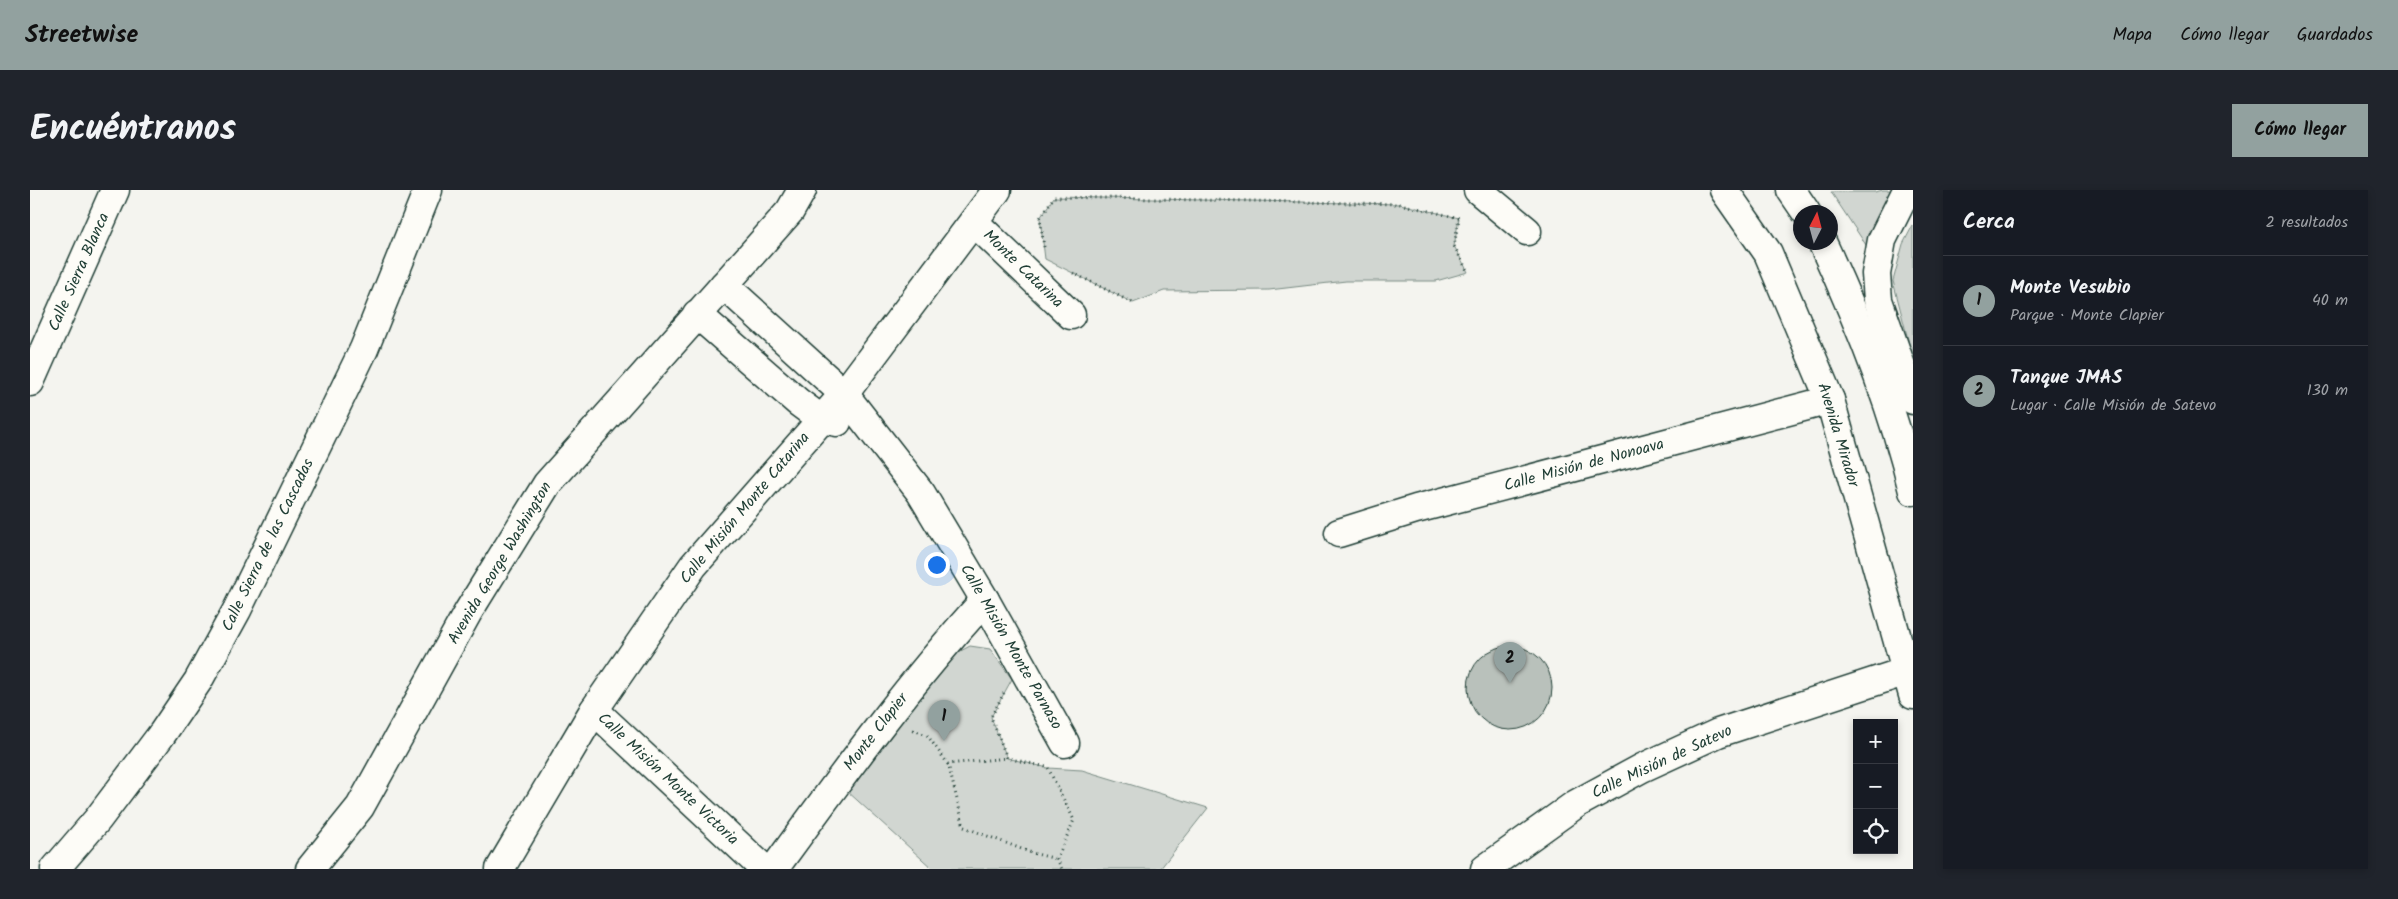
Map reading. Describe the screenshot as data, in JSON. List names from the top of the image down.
{
  "streets": {
    "street": [
      "Monte Catarina",
      "Calle Sierra Blanca",
      "Avenida Mirador",
      "Calle Misión de Nonoava",
      "Calle Misión Monte Catarina",
      "Calle Sierra de las Cascadas",
      "Avenida George Washington",
      "Calle Misión Monte Parnaso",
      "Monte Clapier",
      "Calle Misión de Satevo",
      "Calle Misión Monte Victoria"
    ]
  },
  "crossings": [
    ["Monte Catarina", "Calle Misión Monte Catarina"],
    ["Avenida Mirador", "Calle Misión de Nonoava"],
    ["Avenida Mirador", "Calle Misión de Satevo"],
    ["Calle Misión Monte Catarina", "Calle Misión Monte Parnaso"],
    ["Calle Misión Monte Catarina", "Calle Misión Monte Victoria"],
    ["Avenida George Washington", "Calle Misión Monte Parnaso"],
    ["Calle Misión Monte Parnaso", "Monte Clapier"]
  ],
  "north": "top",
  "page": {
    "header": "Streetwise",
    "nav": ["Mapa", "Cómo llegar", "Guardados"],
    "title": "Encuéntranos",
    "buttons": "Cómo llegar",
    "heading": ["Cerca", "2 resultados"],
    "list": [
      {
        "mark": "1",
        "name": "Monte Vesubio",
        "note": "Parque · Monte Clapier",
        "value": "40 m"
      },
      {
        "mark": "2",
        "name": "Tanque JMAS",
        "note": "Lugar · Calle Misión de Satevo",
        "value": "130 m"
      }
    ],
    "pins": ["2", "1"],
    "map_buttons": ["+", "−"]
  }
}
